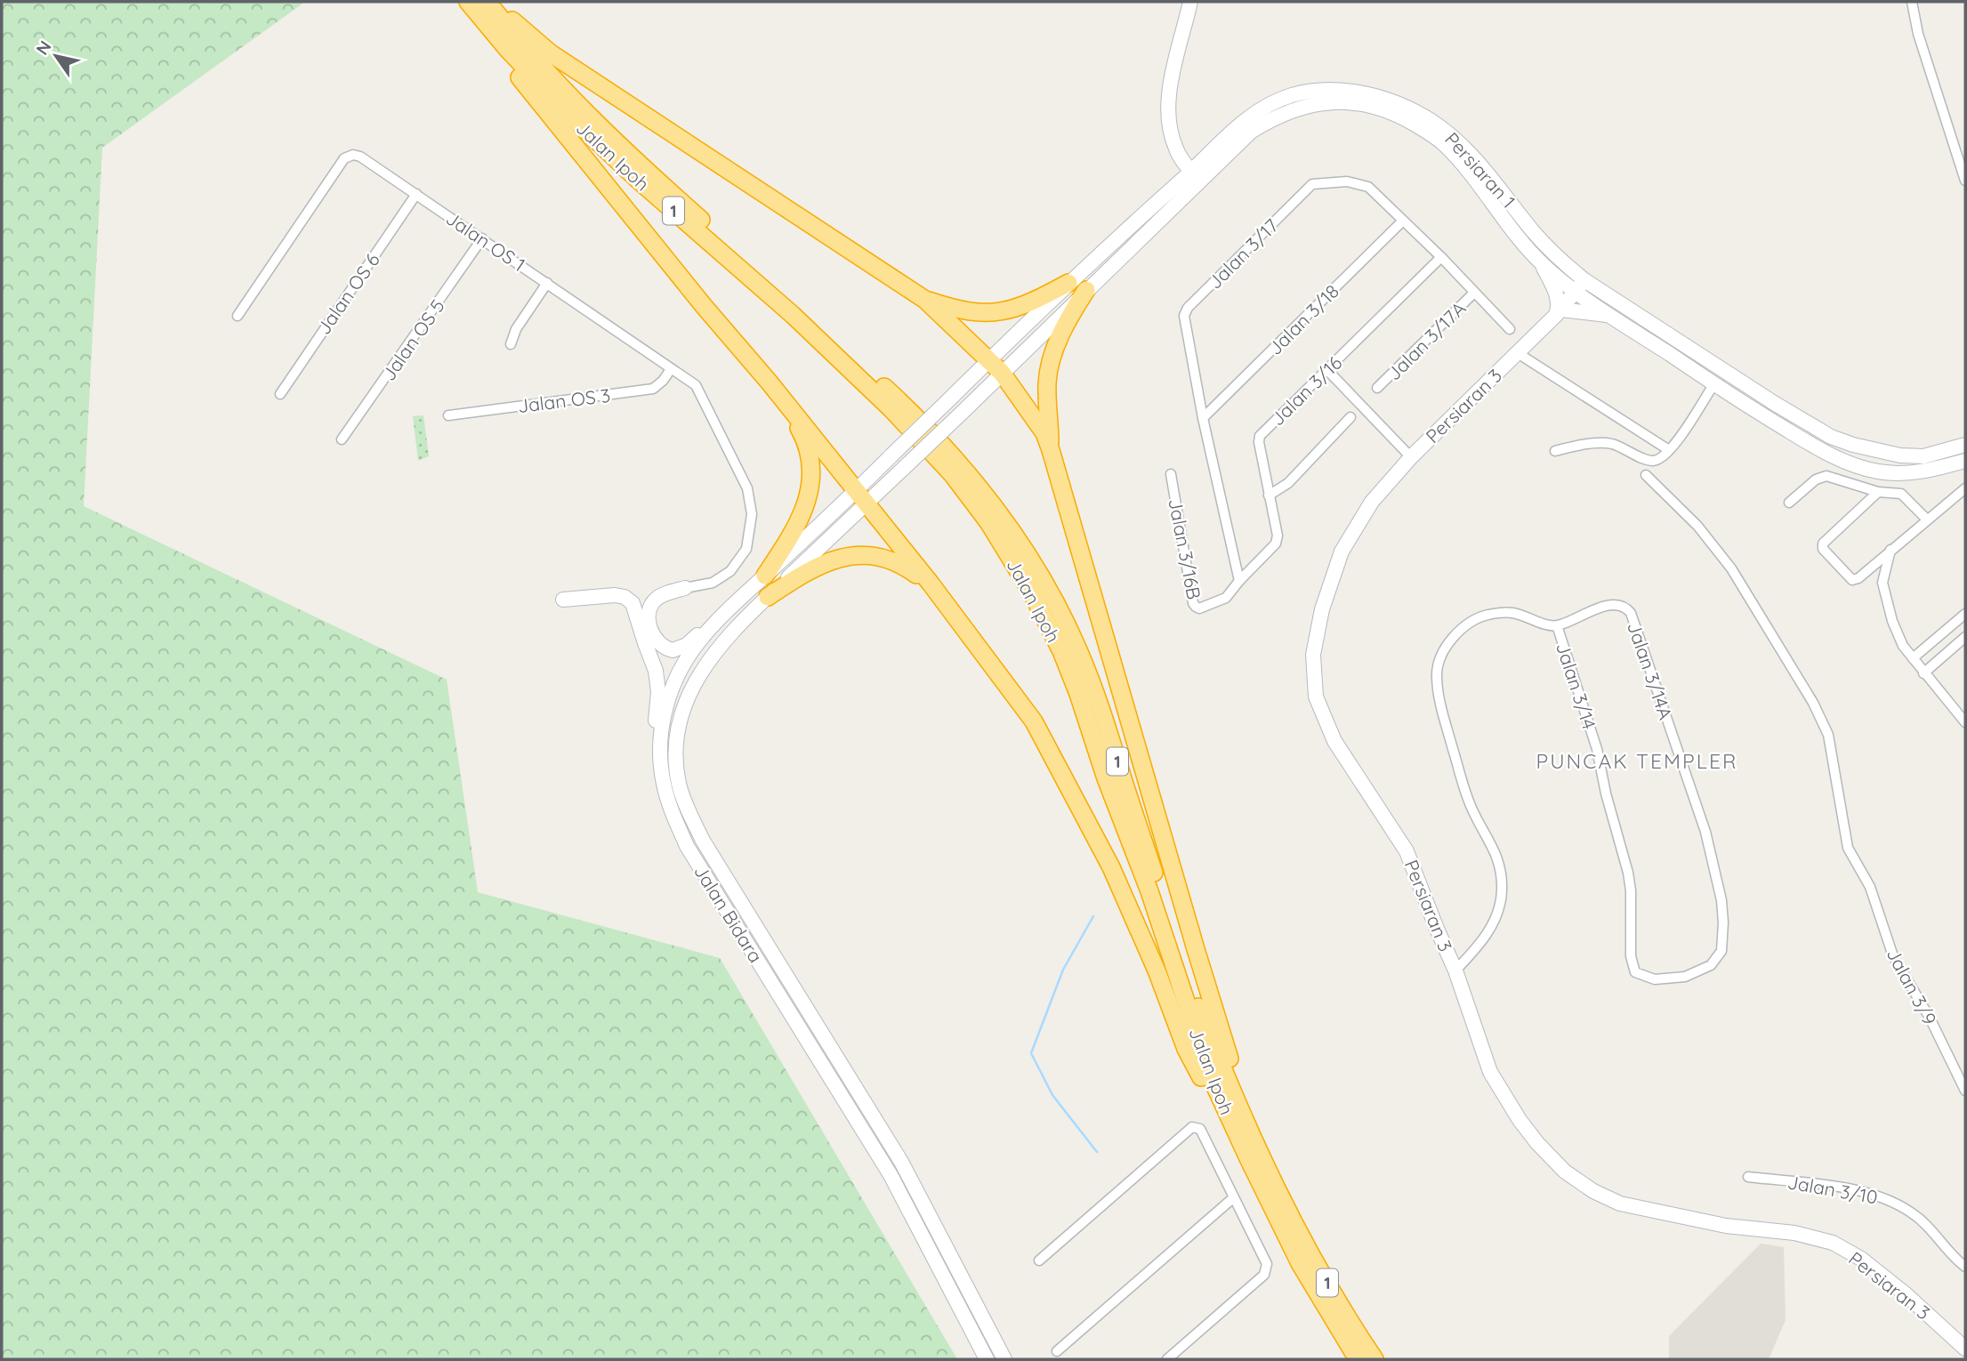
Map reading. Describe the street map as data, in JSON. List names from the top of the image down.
{
  "streets": {
    "highway": ["Jalan Ipoh", "1"],
    "main road": ["Persiaran 1", "Persiaran 3", "Jalan Bidara"],
    "street": [
      "Jalan OS 1",
      "Jalan 3/17",
      "Jalan OS 6",
      "Jalan 3/18",
      "Jalan OS 5",
      "Jalan 3/17A",
      "Jalan 3/16",
      "Jalan OS 3",
      "Jalan 3/16B",
      "Jalan 3/14A",
      "Jalan 3/14",
      "Jalan 3/9",
      "Jalan 3/10"
    ]
  },
  "crossings": [
    ["Persiaran 1", "Persiaran 3"],
    ["Persiaran 1", "Jalan Bidara"],
    ["Jalan OS 1", "Jalan OS 6"],
    ["Jalan OS 1", "Jalan OS 5"],
    ["Jalan OS 1", "Jalan OS 3"],
    ["Jalan 3/17", "Jalan 3/18"],
    ["Jalan 3/17", "Jalan 3/17A"],
    ["Jalan 3/17", "Jalan 3/16"],
    ["Jalan 3/17", "Jalan 3/16B"],
    ["Jalan 3/16", "Jalan 3/16B"],
    ["Persiaran 3", "Jalan 3/14"],
    ["Jalan 3/14A", "Jalan 3/14"]
  ],
  "districts": ["PUNCAK TEMPLER"],
  "north": "top left"
}
